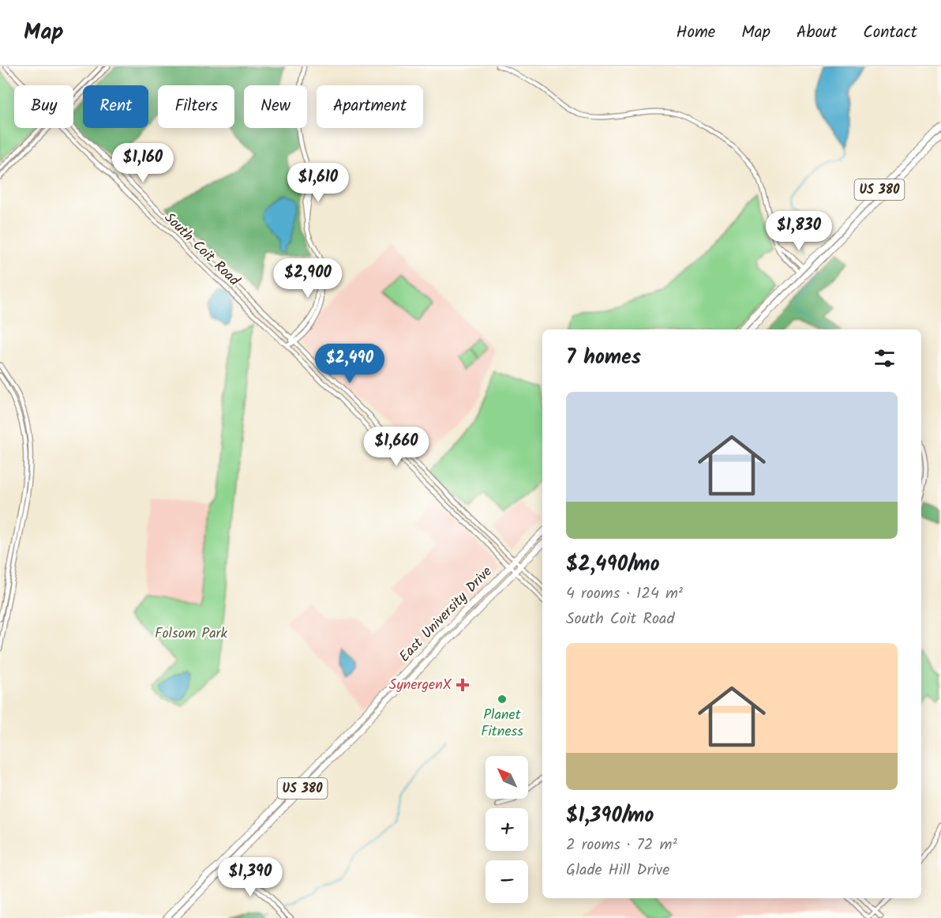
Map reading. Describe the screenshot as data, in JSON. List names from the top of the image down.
{
  "streets": {
    "highway": ["US 380", "East University Drive"],
    "main road": ["South Coit Road"]
  },
  "crossings": [
    ["US 380", "South Coit Road"],
    ["South Coit Road", "East University Drive"]
  ],
  "parks": ["Folsom Park"],
  "places": {
    "health": ["SynergenX"],
    "other": ["Planet Fitness"]
  },
  "north": "top left",
  "page": {
    "header": "Map",
    "nav": [
      "Home",
      "Map",
      "About",
      "Contact"
    ],
    "chip": [
      "Buy",
      "Rent",
      "Filters",
      "New",
      "Apartment"
    ],
    "price": [
      "$1,160",
      "$1,610",
      "$1,830",
      "$2,900",
      "$2,490",
      "$1,660",
      "$1,390"
    ],
    "heading": "7 homes",
    "list": [
      {
        "name": "$2,490/mo",
        "note": "4 rooms · 124 m² · South Coit Road"
      },
      {
        "name": "$1,390/mo",
        "note": "2 rooms · 72 m² · Glade Hill Drive"
      }
    ],
    "map_buttons": ["+", "−"]
  }
}
